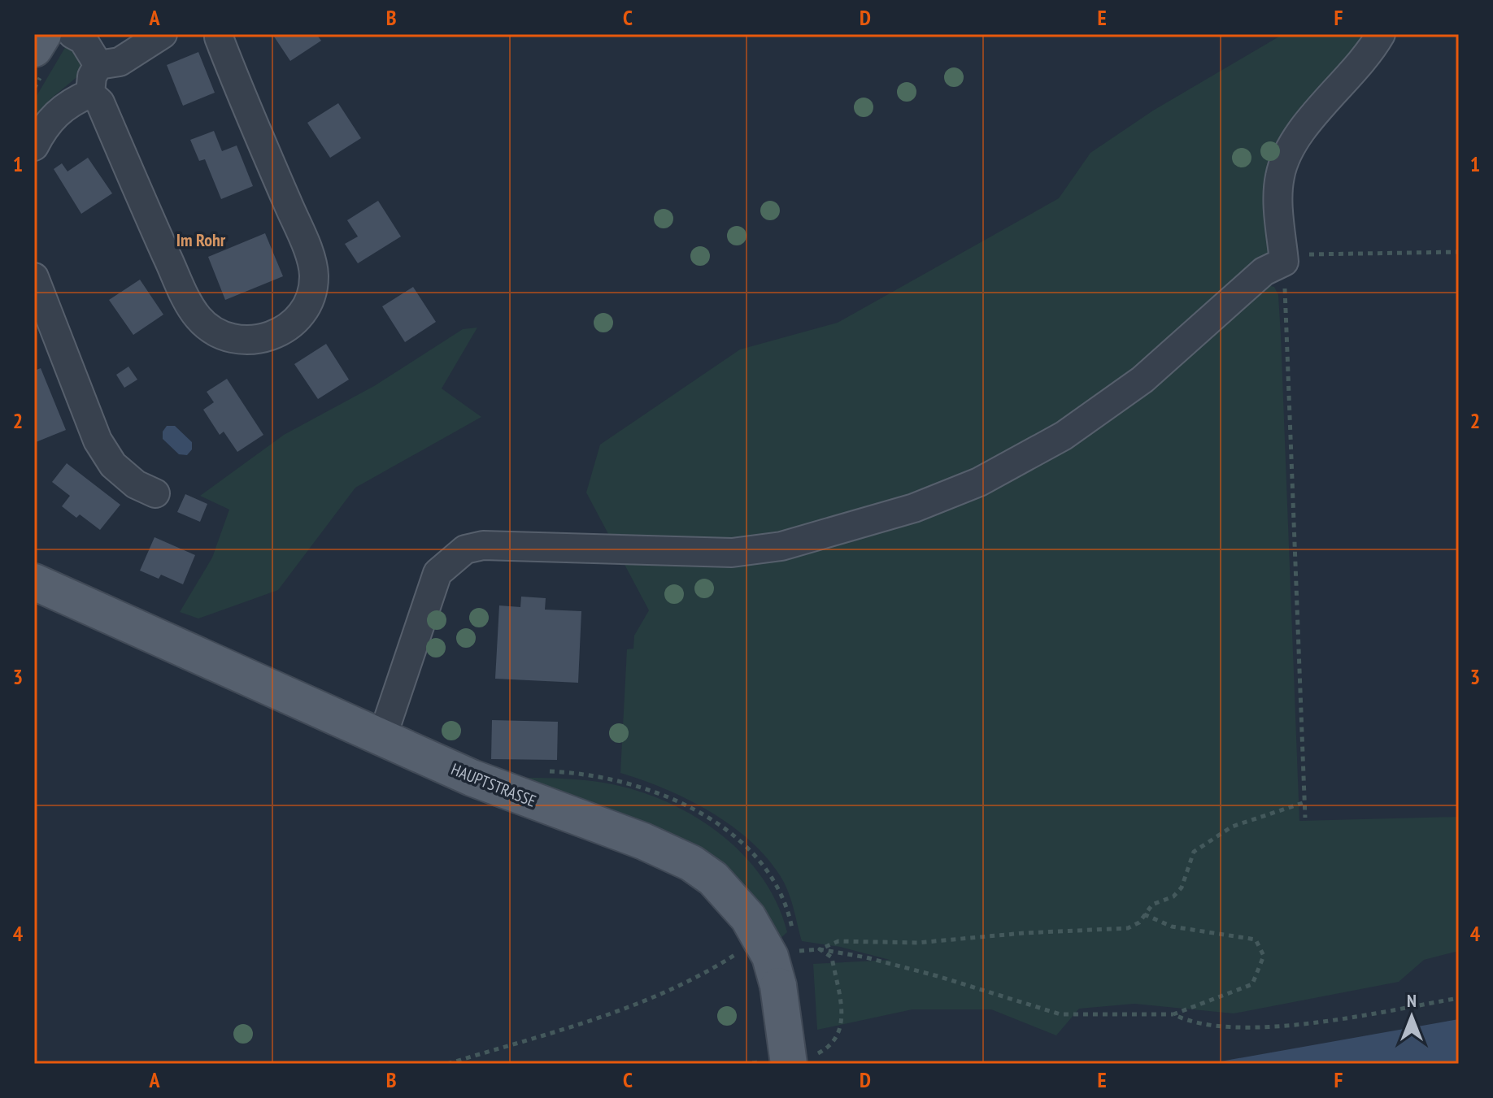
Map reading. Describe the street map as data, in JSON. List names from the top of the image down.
{
  "streets": {
    "main road": ["HAUPTSTRASSE"]
  },
  "districts": ["Im Rohr"],
  "north": "top",
  "grid": {
    "columns": [
      "A",
      "B",
      "C",
      "D",
      "E",
      "F"
    ],
    "rows": [
      "1",
      "2",
      "3",
      "4"
    ]
  }
}
